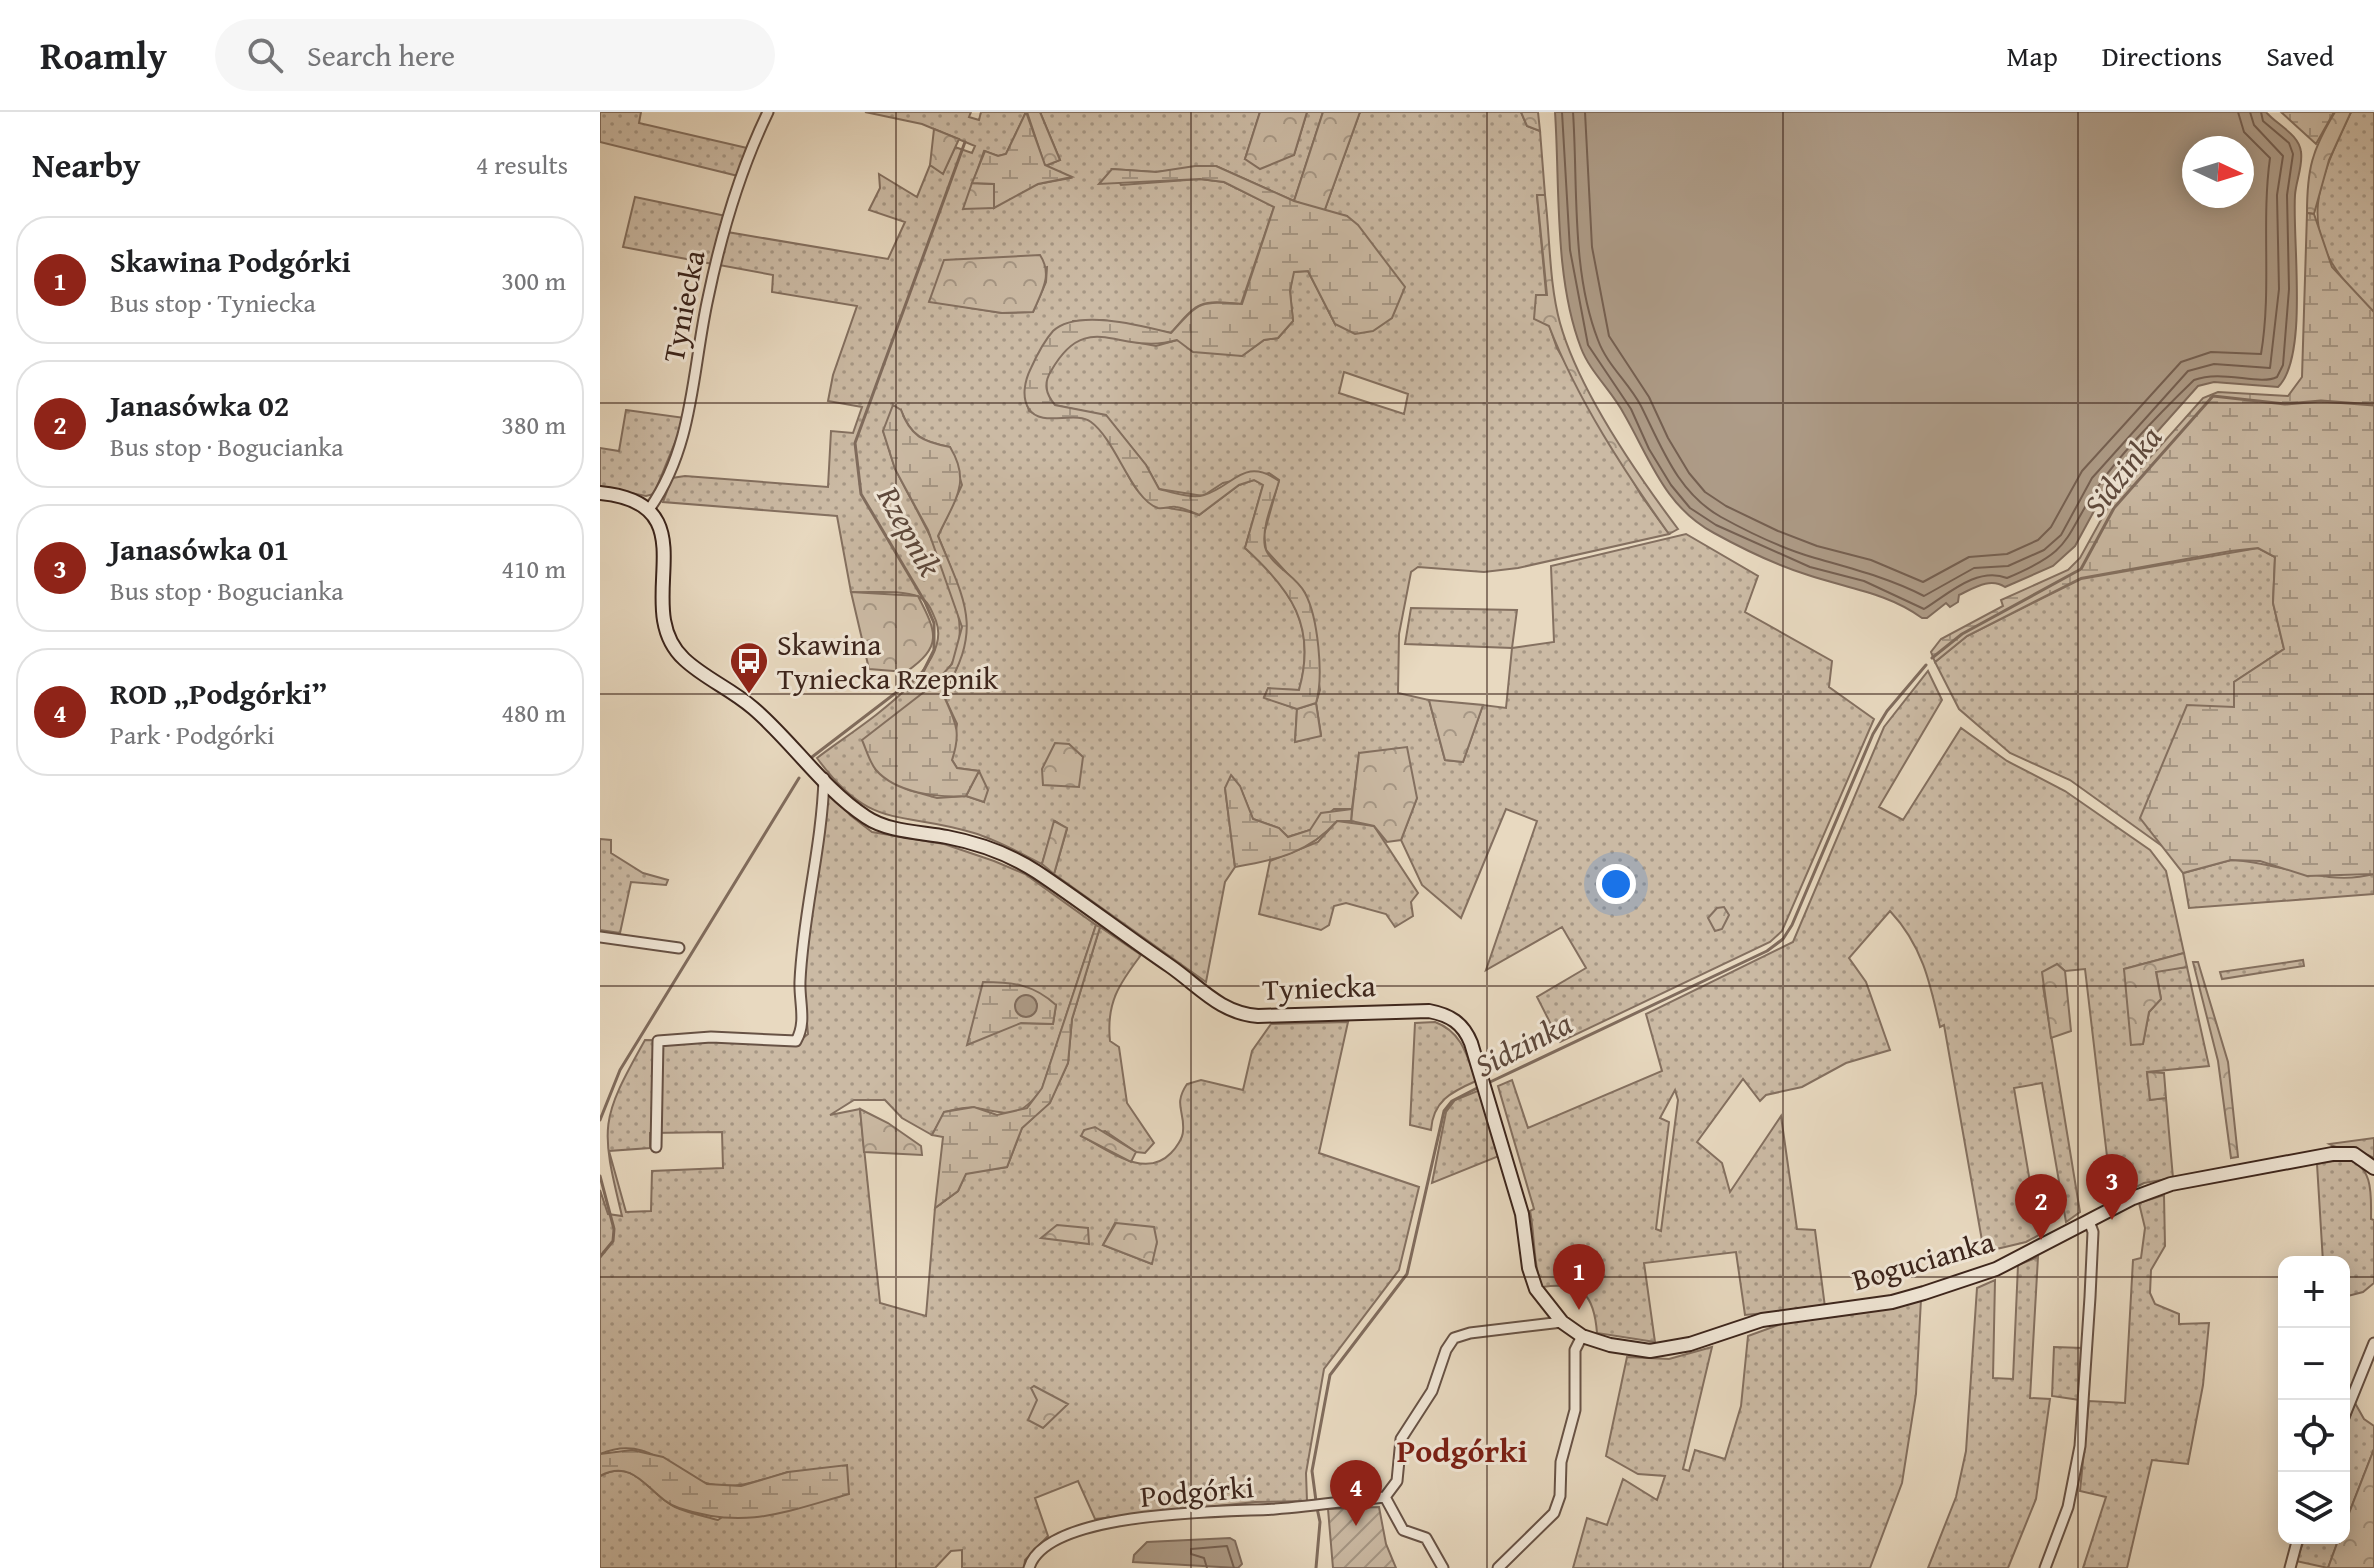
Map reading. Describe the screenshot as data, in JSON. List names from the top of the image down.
{
  "streets": {
    "street": ["Tyniecka", "Bogucianka", "Podgórki"]
  },
  "crossings": [
    ["Tyniecka", "Bogucianka"]
  ],
  "districts": ["Podgórki"],
  "water": ["Sidzinka", "Rzepnik"],
  "places": {
    "bus stop": ["Skawina Tyniecka Rzepnik"]
  },
  "north": "right",
  "page": {
    "header": "Roamly",
    "search": "Search here",
    "nav": ["Map", "Directions", "Saved"],
    "heading": ["Nearby", "4 results"],
    "list": [
      {
        "mark": "1",
        "name": "Skawina Podgórki",
        "note": "Bus stop · Tyniecka",
        "value": "300 m"
      },
      {
        "mark": "2",
        "name": "Janasówka 02",
        "note": "Bus stop · Bogucianka",
        "value": "380 m"
      },
      {
        "mark": "3",
        "name": "Janasówka 01",
        "note": "Bus stop · Bogucianka",
        "value": "410 m"
      },
      {
        "mark": "4",
        "name": "ROD „Podgórki”",
        "note": "Park · Podgórki",
        "value": "480 m"
      }
    ],
    "pins": [
      "3",
      "2",
      "1",
      "4"
    ],
    "map_buttons": ["+", "−"]
  }
}
